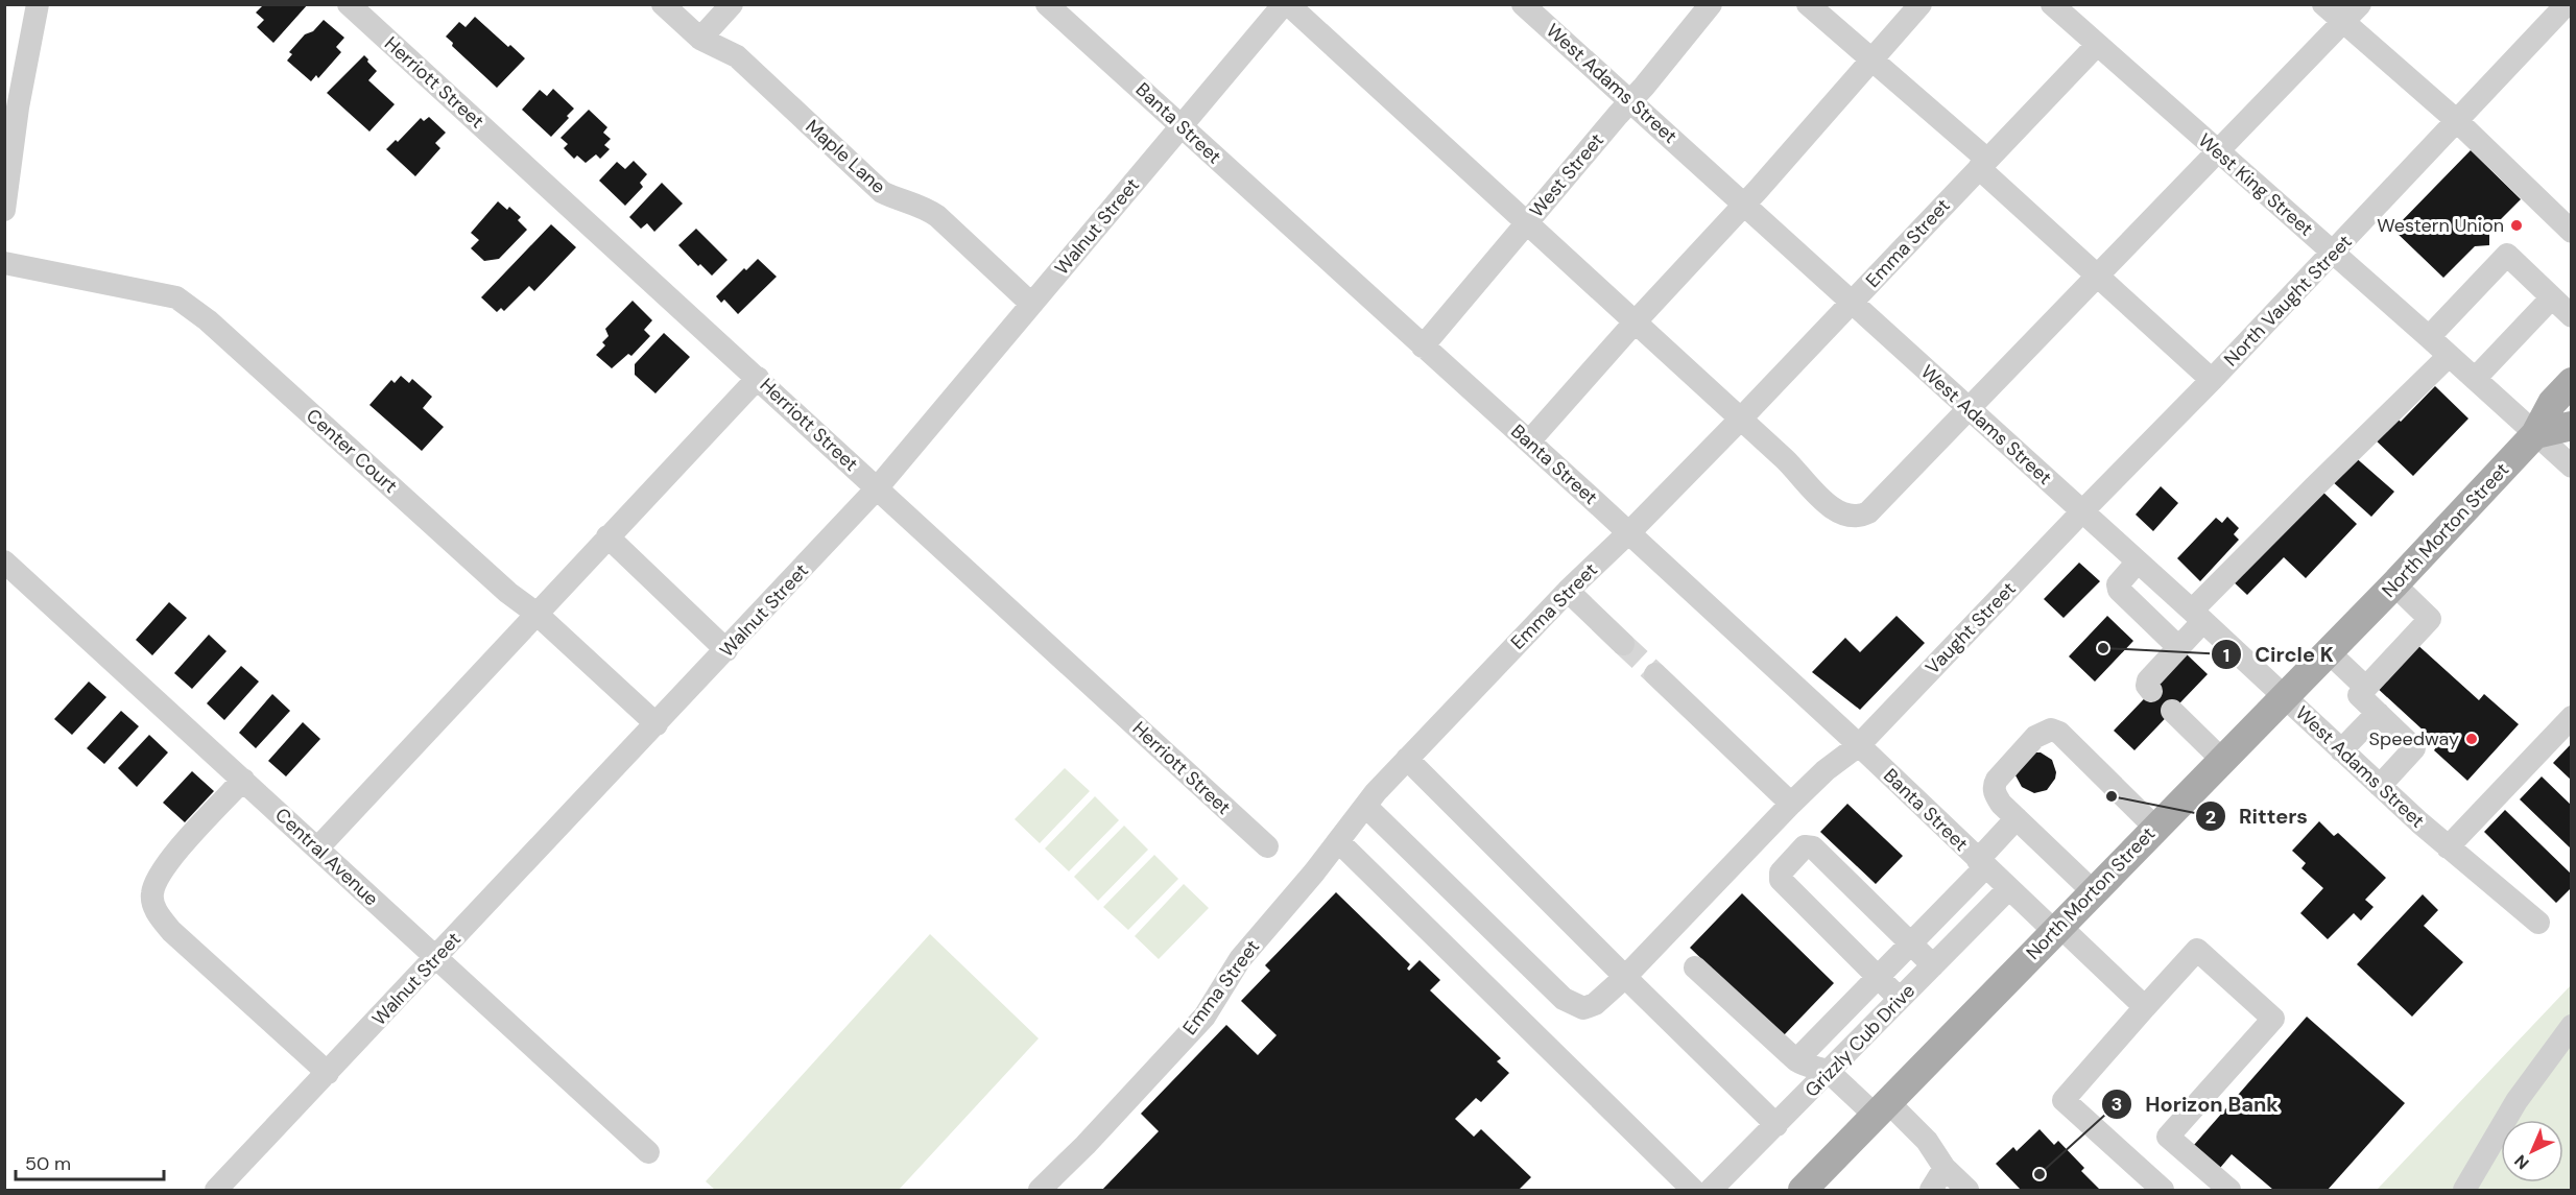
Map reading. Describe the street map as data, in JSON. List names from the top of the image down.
{
  "streets": {
    "main road": ["North Morton Street"],
    "street": [
      "Herriott Street",
      "West Adams Street",
      "Banta Street",
      "Maple Lane",
      "West Street",
      "West King Street",
      "Walnut Street",
      "Emma Street",
      "North Vaught Street",
      "Center Court",
      "Vaught Street",
      "Central Avenue",
      "Grizzly Cub Drive"
    ]
  },
  "crossings": [
    ["Herriott Street", "Walnut Street"],
    ["West Adams Street", "West Street"],
    ["West Adams Street", "Emma Street"],
    ["West Adams Street", "North Vaught Street"],
    ["West Adams Street", "North Morton Street"],
    ["West Adams Street", "Vaught Street"],
    ["Banta Street", "West Street"],
    ["Banta Street", "Walnut Street"],
    ["Banta Street", "Emma Street"],
    ["Banta Street", "North Morton Street"],
    ["Banta Street", "Vaught Street"],
    ["Banta Street", "Grizzly Cub Drive"],
    ["Maple Lane", "Walnut Street"],
    ["West King Street", "Emma Street"],
    ["West King Street", "North Vaught Street"],
    ["West King Street", "North Morton Street"],
    ["Walnut Street", "Center Court"],
    ["Walnut Street", "Central Avenue"],
    ["Emma Street", "Vaught Street"],
    ["North Vaught Street", "Vaught Street"]
  ],
  "places": [
    "Western Union",
    "Circle K",
    "Speedway",
    "Ritters",
    "Horizon Bank"
  ],
  "scale_bar": "50 m",
  "north": "bottom left"
}
